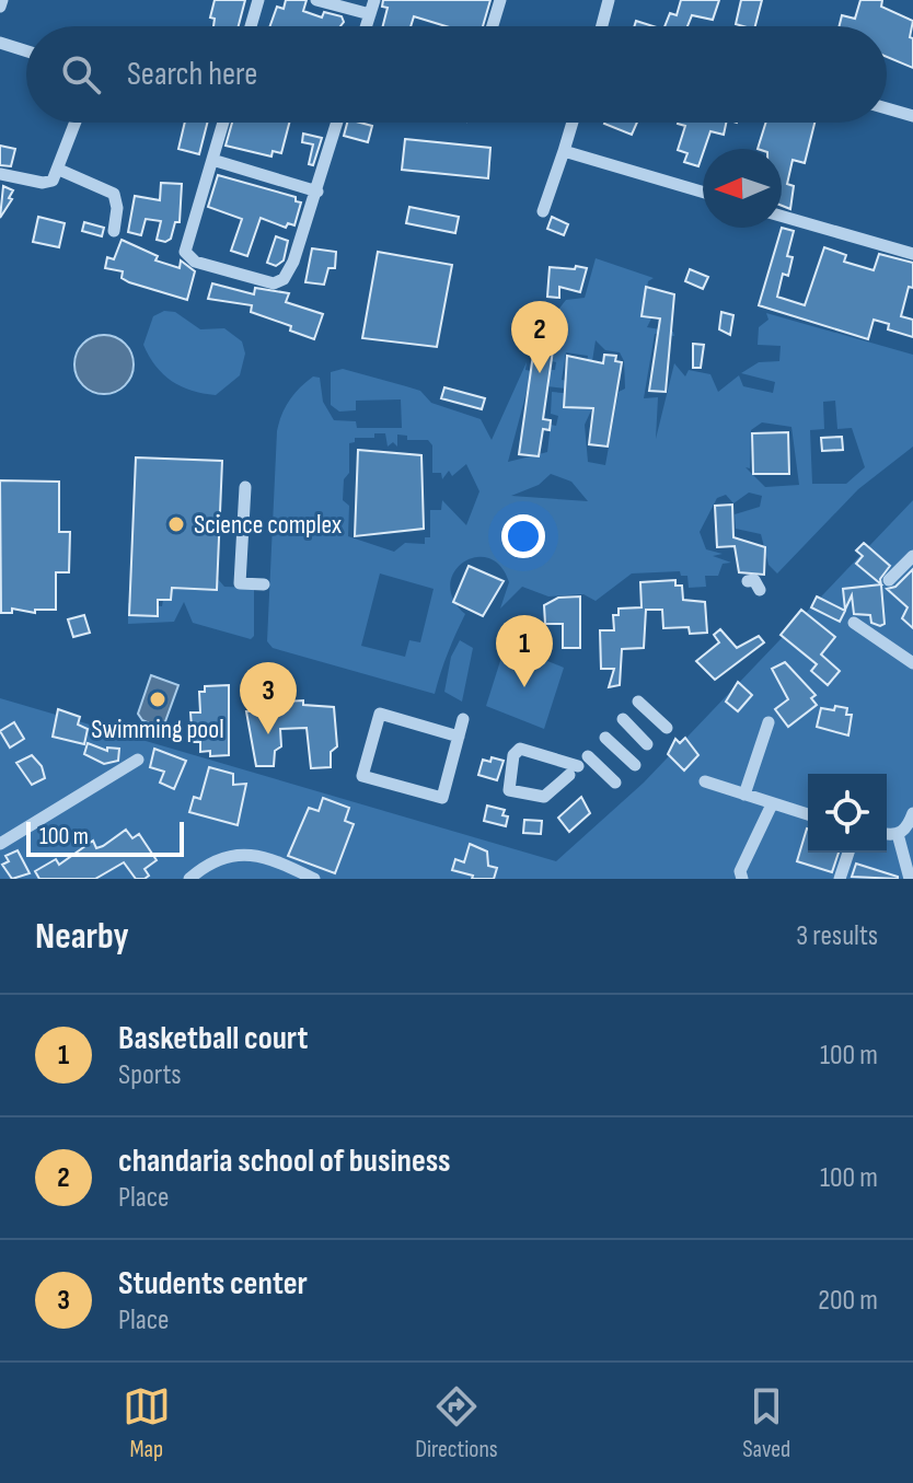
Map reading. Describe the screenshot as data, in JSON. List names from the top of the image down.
{
  "places": ["Science complex", "Swimming pool"],
  "scale_bar": "100 m",
  "north": "left",
  "page": {
    "search": "Search here",
    "pins": ["2", "1", "3"],
    "scale": "100 m",
    "heading": ["Nearby", "3 results"],
    "list": [
      {
        "mark": "1",
        "name": "Basketball court",
        "note": "Sports",
        "value": "100 m"
      },
      {
        "mark": "2",
        "name": "chandaria school of business",
        "note": "Place",
        "value": "100 m"
      },
      {
        "mark": "3",
        "name": "Students center",
        "note": "Place",
        "value": "200 m"
      }
    ],
    "nav": ["Map", "Directions", "Saved"]
  }
}
